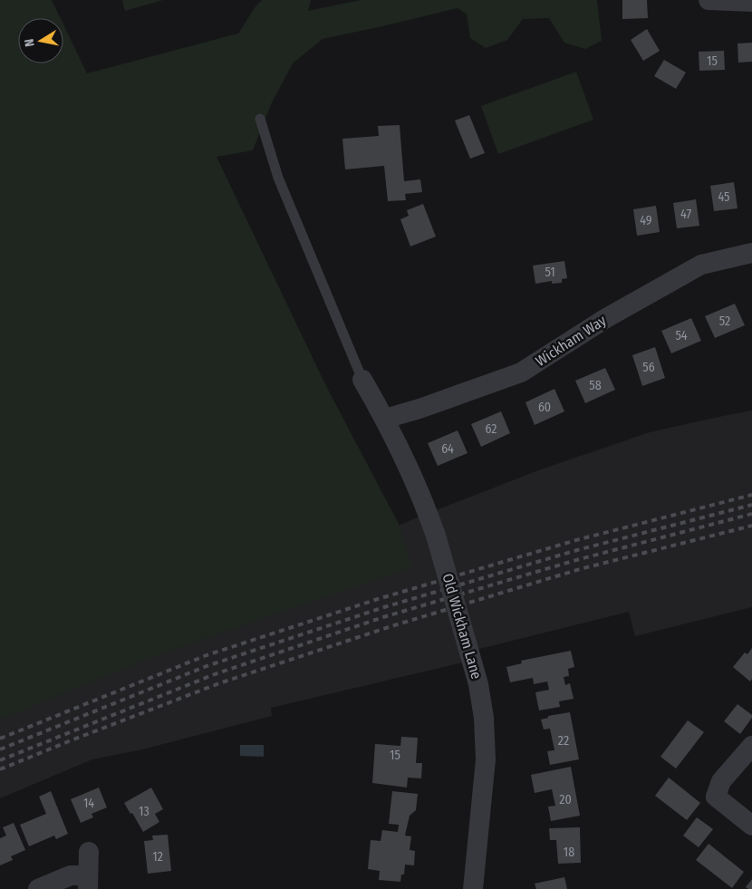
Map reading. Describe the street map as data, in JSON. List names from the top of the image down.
{
  "streets": {
    "street": ["Wickham Way", "Old Wickham Lane"]
  },
  "crossings": [
    ["Wickham Way", "Old Wickham Lane"]
  ],
  "house_numbers": [
    "15",
    "45",
    "47",
    "49",
    "51",
    "52",
    "54",
    "56",
    "58",
    "60",
    "62",
    "64",
    "22",
    "15",
    "20",
    "14",
    "13",
    "18",
    "12"
  ],
  "north": "left"
}
